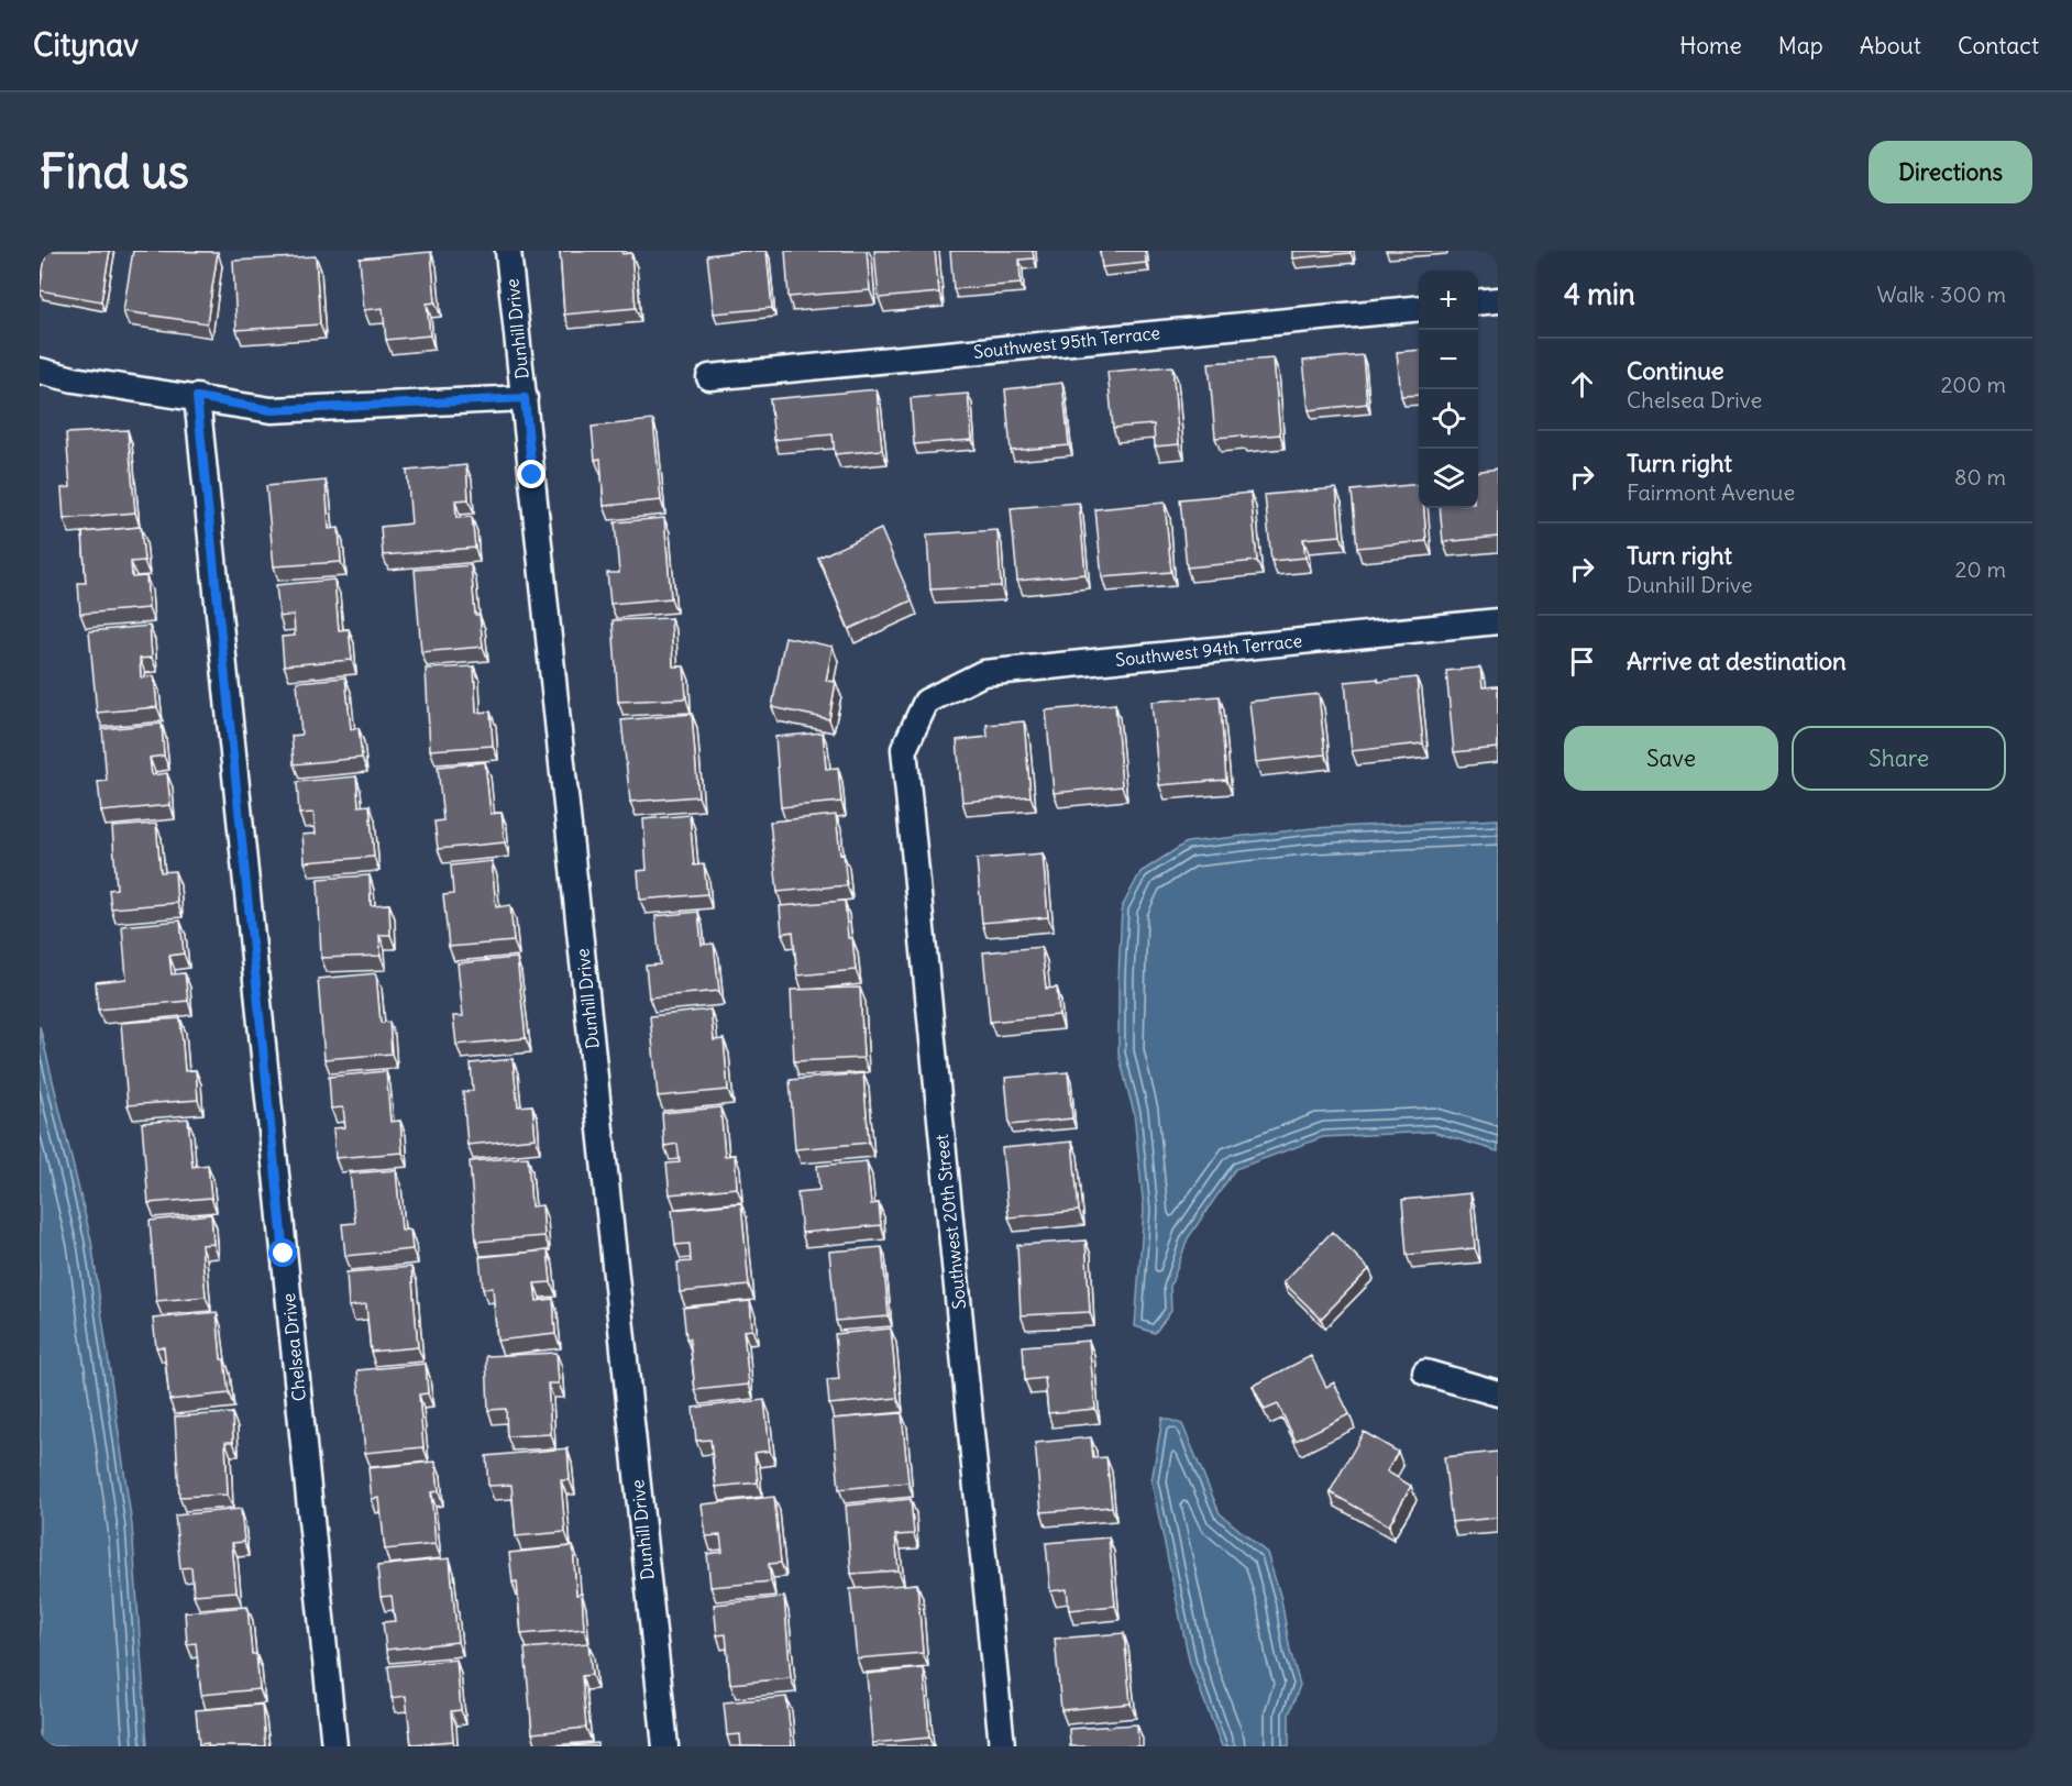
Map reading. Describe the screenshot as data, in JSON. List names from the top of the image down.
{
  "streets": {
    "street": [
      "Dunhill Drive",
      "Southwest 95th Terrace",
      "Southwest 94th Terrace",
      "Southwest 20th Street",
      "Chelsea Drive"
    ]
  },
  "crossings": [
    ["Southwest 94th Terrace", "Southwest 20th Street"]
  ],
  "page": {
    "header": "Citynav",
    "nav": [
      "Home",
      "Map",
      "About",
      "Contact"
    ],
    "buttons": [
      "Directions",
      ["Save", "Share"]
    ],
    "title": "Find us",
    "heading": ["4 min", "Walk · 300 m"],
    "map_buttons": ["+", "−"],
    "list": [
      ["Continue", "Chelsea Drive", "200 m"],
      ["Turn right", "Fairmont Avenue", "80 m"],
      ["Turn right", "Dunhill Drive", "20 m"],
      "Arrive at destination"
    ]
  }
}
